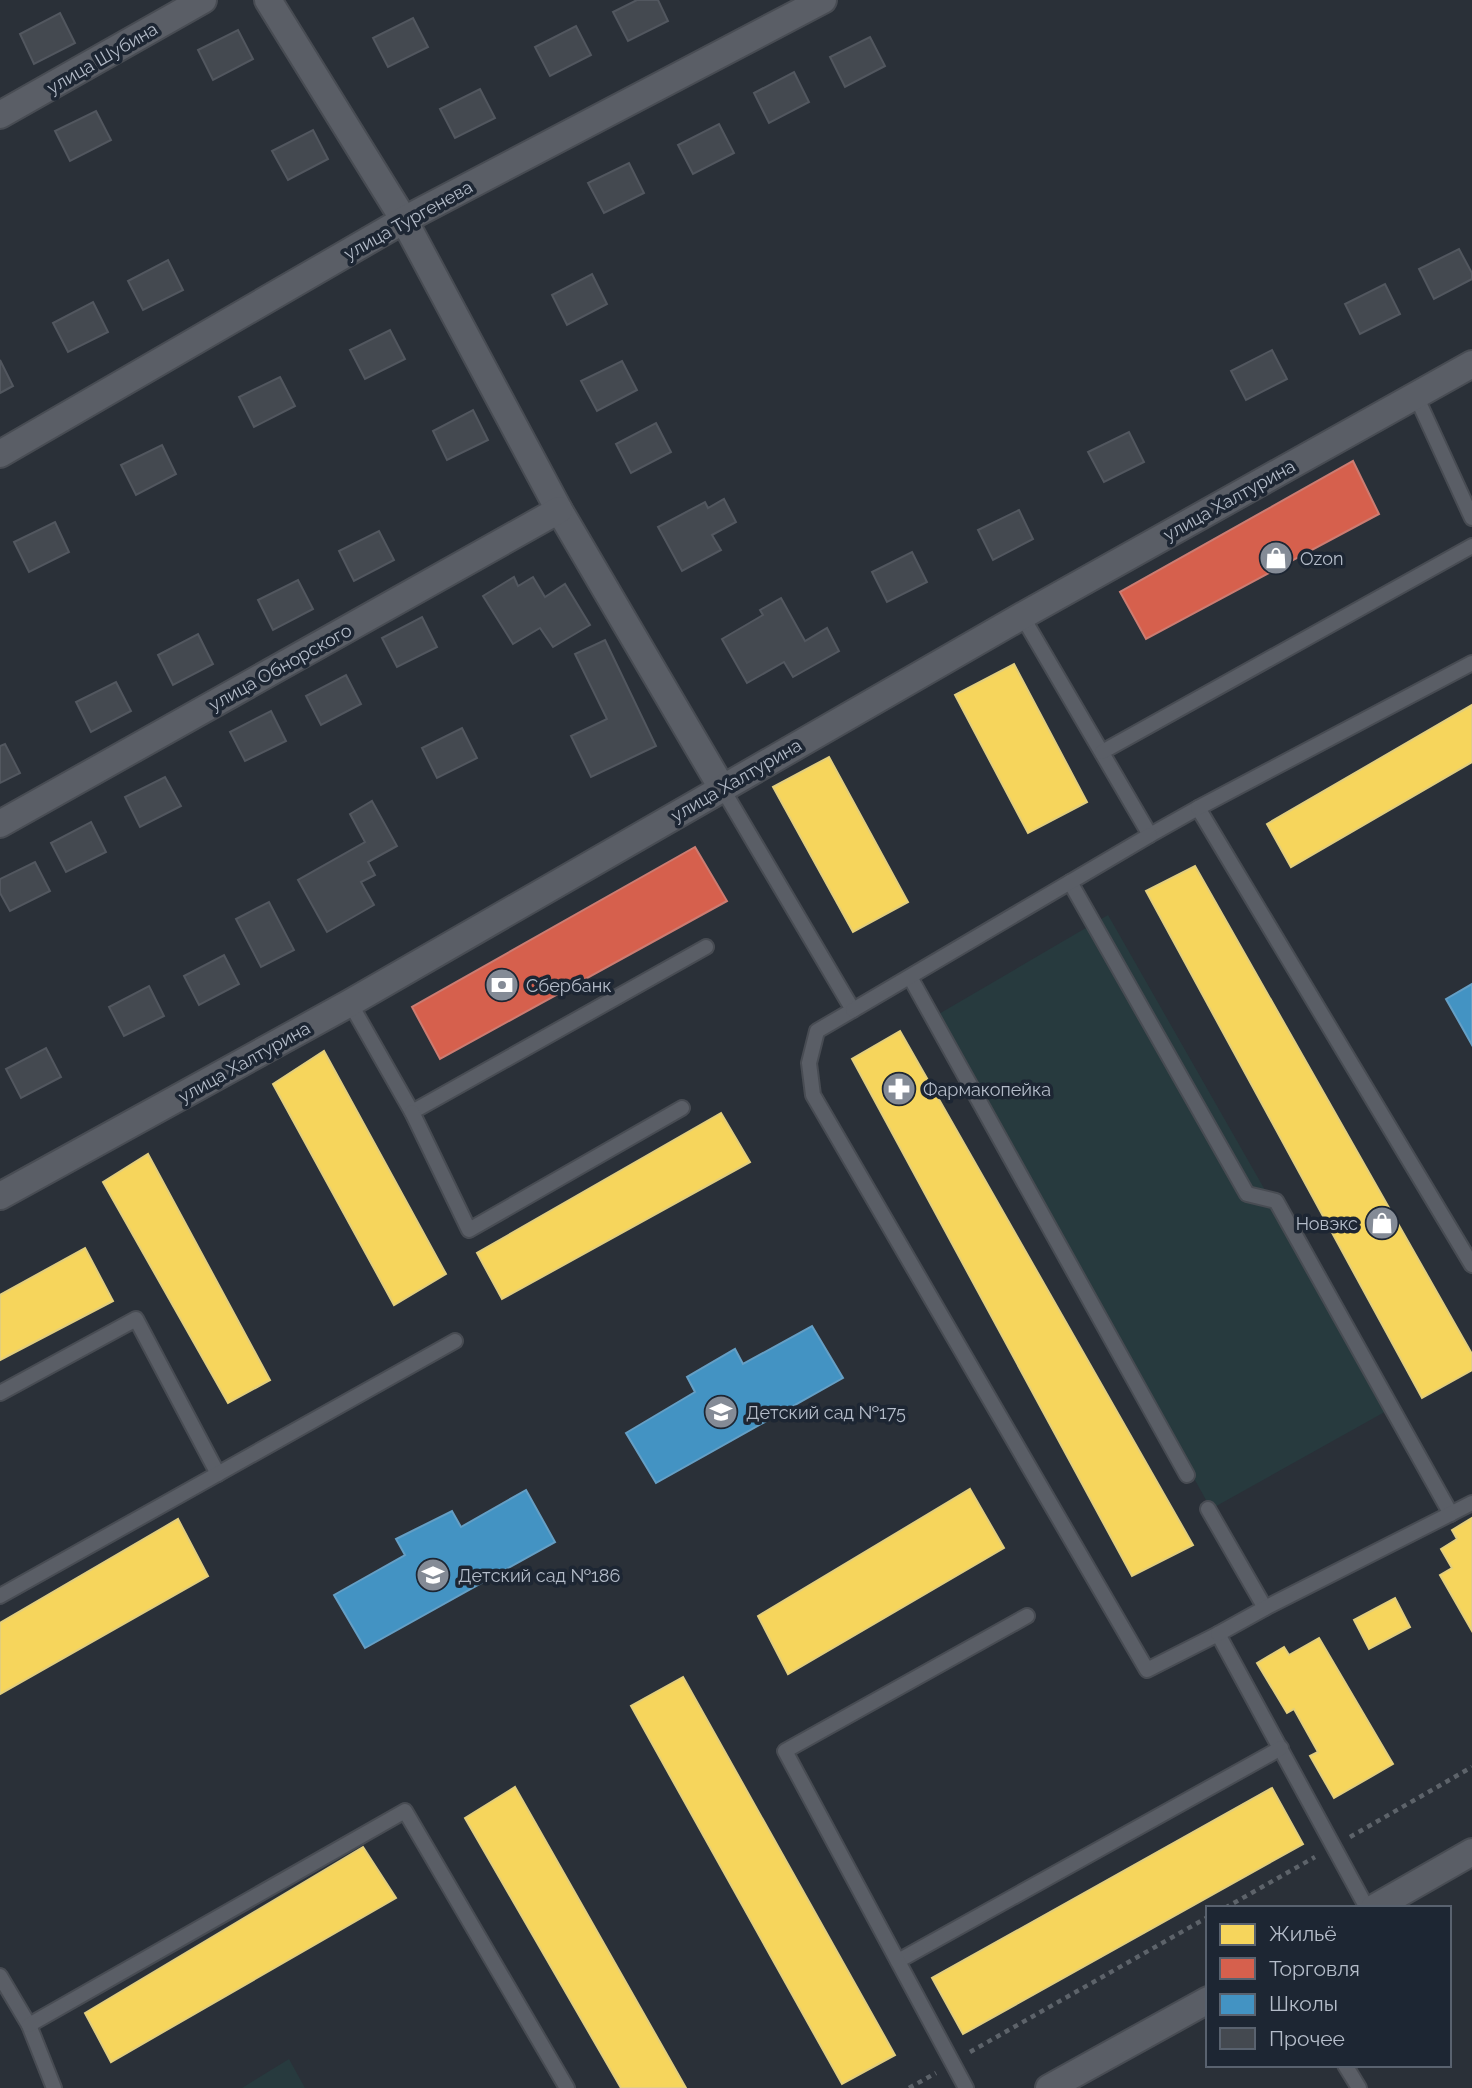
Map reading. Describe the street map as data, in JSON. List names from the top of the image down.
{
  "streets": {
    "street": [
      "улица Шубина",
      "улица Тургенева",
      "улица Халтурина",
      "улица Обнорского"
    ]
  },
  "places": {
    "shop": ["Ozon", "Новэкс"],
    "bank": ["Сбербанк"],
    "pharmacy": ["Фармакопейка"],
    "school or university": ["Детский сад №175", "Детский сад №186"]
  },
  "legend": [
    "Жильё",
    "Торговля",
    "Школы",
    "Прочее"
  ]
}
